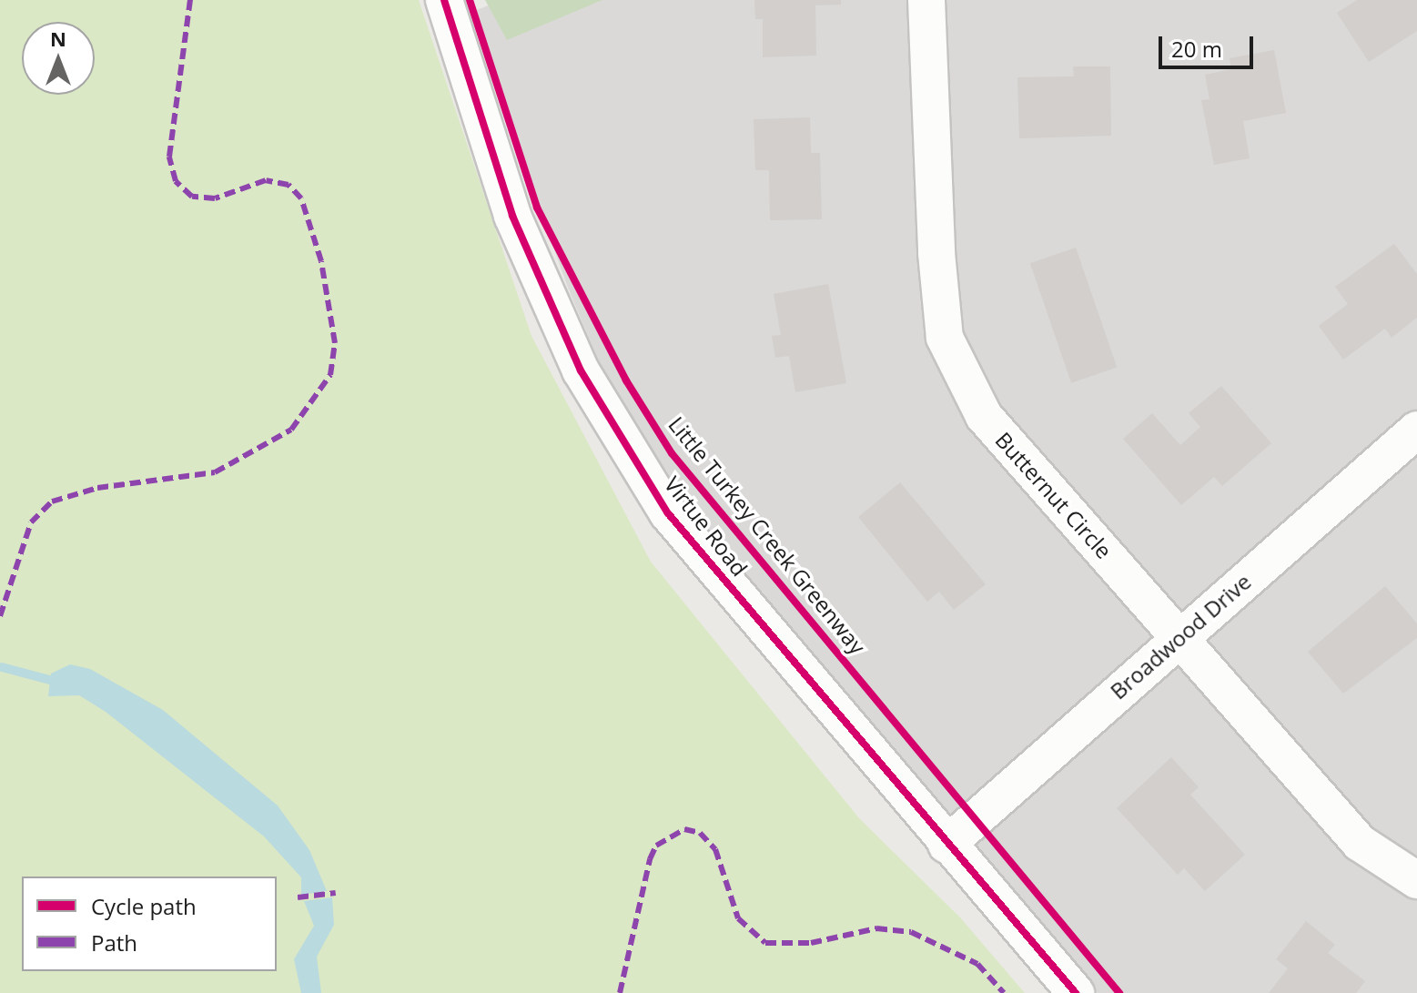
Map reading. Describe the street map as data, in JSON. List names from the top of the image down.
{
  "streets": {
    "street": ["Butternut Circle", "Virtue Road", "Broadwood Drive"],
    "cycle path": ["Little Turkey Creek Greenway"]
  },
  "crossings": [
    ["Butternut Circle", "Broadwood Drive"],
    ["Virtue Road", "Broadwood Drive"]
  ],
  "legend": ["Cycle path", "Path"],
  "scale_bar": "20 m",
  "north": "top"
}
